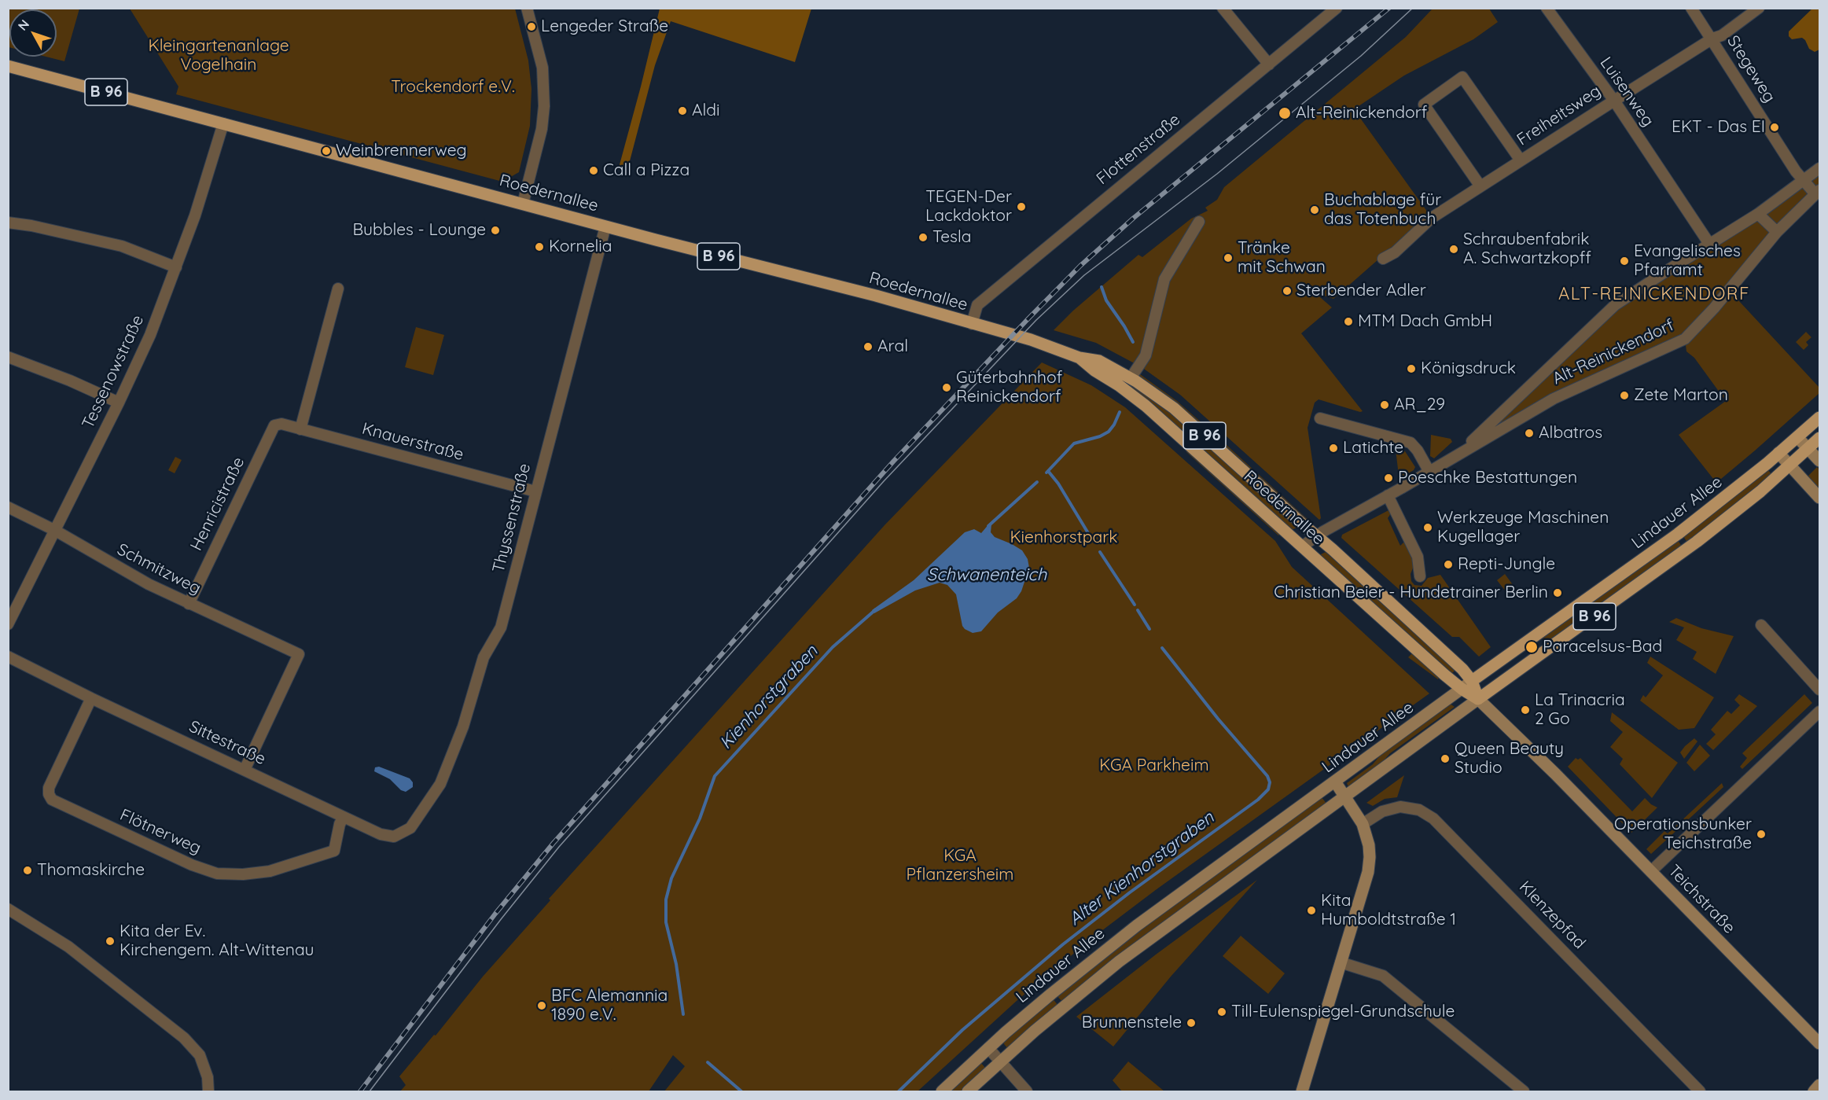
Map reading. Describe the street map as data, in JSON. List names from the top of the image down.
{
  "streets": {
    "main road": [
      "B 96",
      "Roedernallee",
      "Lindauer Allee",
      "Teichstraße"
    ],
    "street": [
      "Stegeweg",
      "Luisenweg",
      "Freiheitsweg",
      "Flottenstraße",
      "Alt-Reinickendorf",
      "Tessenowstraße",
      "Knauerstraße",
      "Henricistraße",
      "Thyssenstraße",
      "Schmitzweg",
      "Sittestraße",
      "Flötnerweg",
      "Klenzepfad"
    ]
  },
  "crossings": [
    ["Stegeweg", "Freiheitsweg"],
    ["Stegeweg", "Alt-Reinickendorf"],
    ["B 96", "Roedernallee"],
    ["B 96", "Lindauer Allee"],
    ["B 96", "Teichstraße"],
    ["Luisenweg", "Freiheitsweg"],
    ["Luisenweg", "Alt-Reinickendorf"],
    ["Flottenstraße", "Roedernallee"],
    ["Roedernallee", "Alt-Reinickendorf"],
    ["Roedernallee", "Tessenowstraße"],
    ["Roedernallee", "Lindauer Allee"],
    ["Roedernallee", "Thyssenstraße"],
    ["Tessenowstraße", "Schmitzweg"],
    ["Knauerstraße", "Henricistraße"],
    ["Knauerstraße", "Thyssenstraße"],
    ["Henricistraße", "Schmitzweg"],
    ["Lindauer Allee", "Teichstraße"],
    ["Thyssenstraße", "Sittestraße"],
    ["Schmitzweg", "Sittestraße"],
    ["Sittestraße", "Flötnerweg"]
  ],
  "districts": ["ALT-REINICKENDORF"],
  "water": ["Schwanenteich", "Kienhorstgraben", "Alter Kienhorstgraben"],
  "parks": [
    "Kleingartenanlage Vogelhain",
    "Trockendorf e.V.",
    "Kienhorstpark",
    "KGA Parkheim",
    "KGA Pflanzersheim"
  ],
  "places": [
    "Lengeder Straße",
    "Aldi",
    "Alt-Reinickendorf",
    "EKT - Das EI",
    "Weinbrennerweg",
    "Call a Pizza",
    "TEGEN-Der Lackdoktor",
    "Buchablage für das Totenbuch",
    "Bubbles - Lounge",
    "Tesla",
    "Kornelia",
    "Schraubenfabrik A. Schwartzkopff",
    "Tränke mit Schwan",
    "Evangelisches Pfarramt",
    "Sterbender Adler",
    "MTM Dach GmbH",
    "Aral",
    "Königsdruck",
    "Güterbahnhof Reinickendorf",
    "Zete Marton",
    "AR_29",
    "Albatros",
    "Latichte",
    "Poeschke Bestattungen",
    "Werkzeuge Maschinen Kugellager",
    "Repti-Jungle",
    "Christian Beier - Hundetrainer Berlin",
    "Paracelsus-Bad",
    "La Trinacria 2 Go",
    "Queen Beauty Studio",
    "Operationsbunker Teichstraße",
    "Thomaskirche",
    "Kita Humboldtstraße 1",
    "Kita der Ev. Kirchengem. Alt-Wittenau",
    "BFC Alemannia 1890 e.V.",
    "Till-Eulenspiegel-Grundschule",
    "Brunnenstele"
  ],
  "north": "top left"
}
